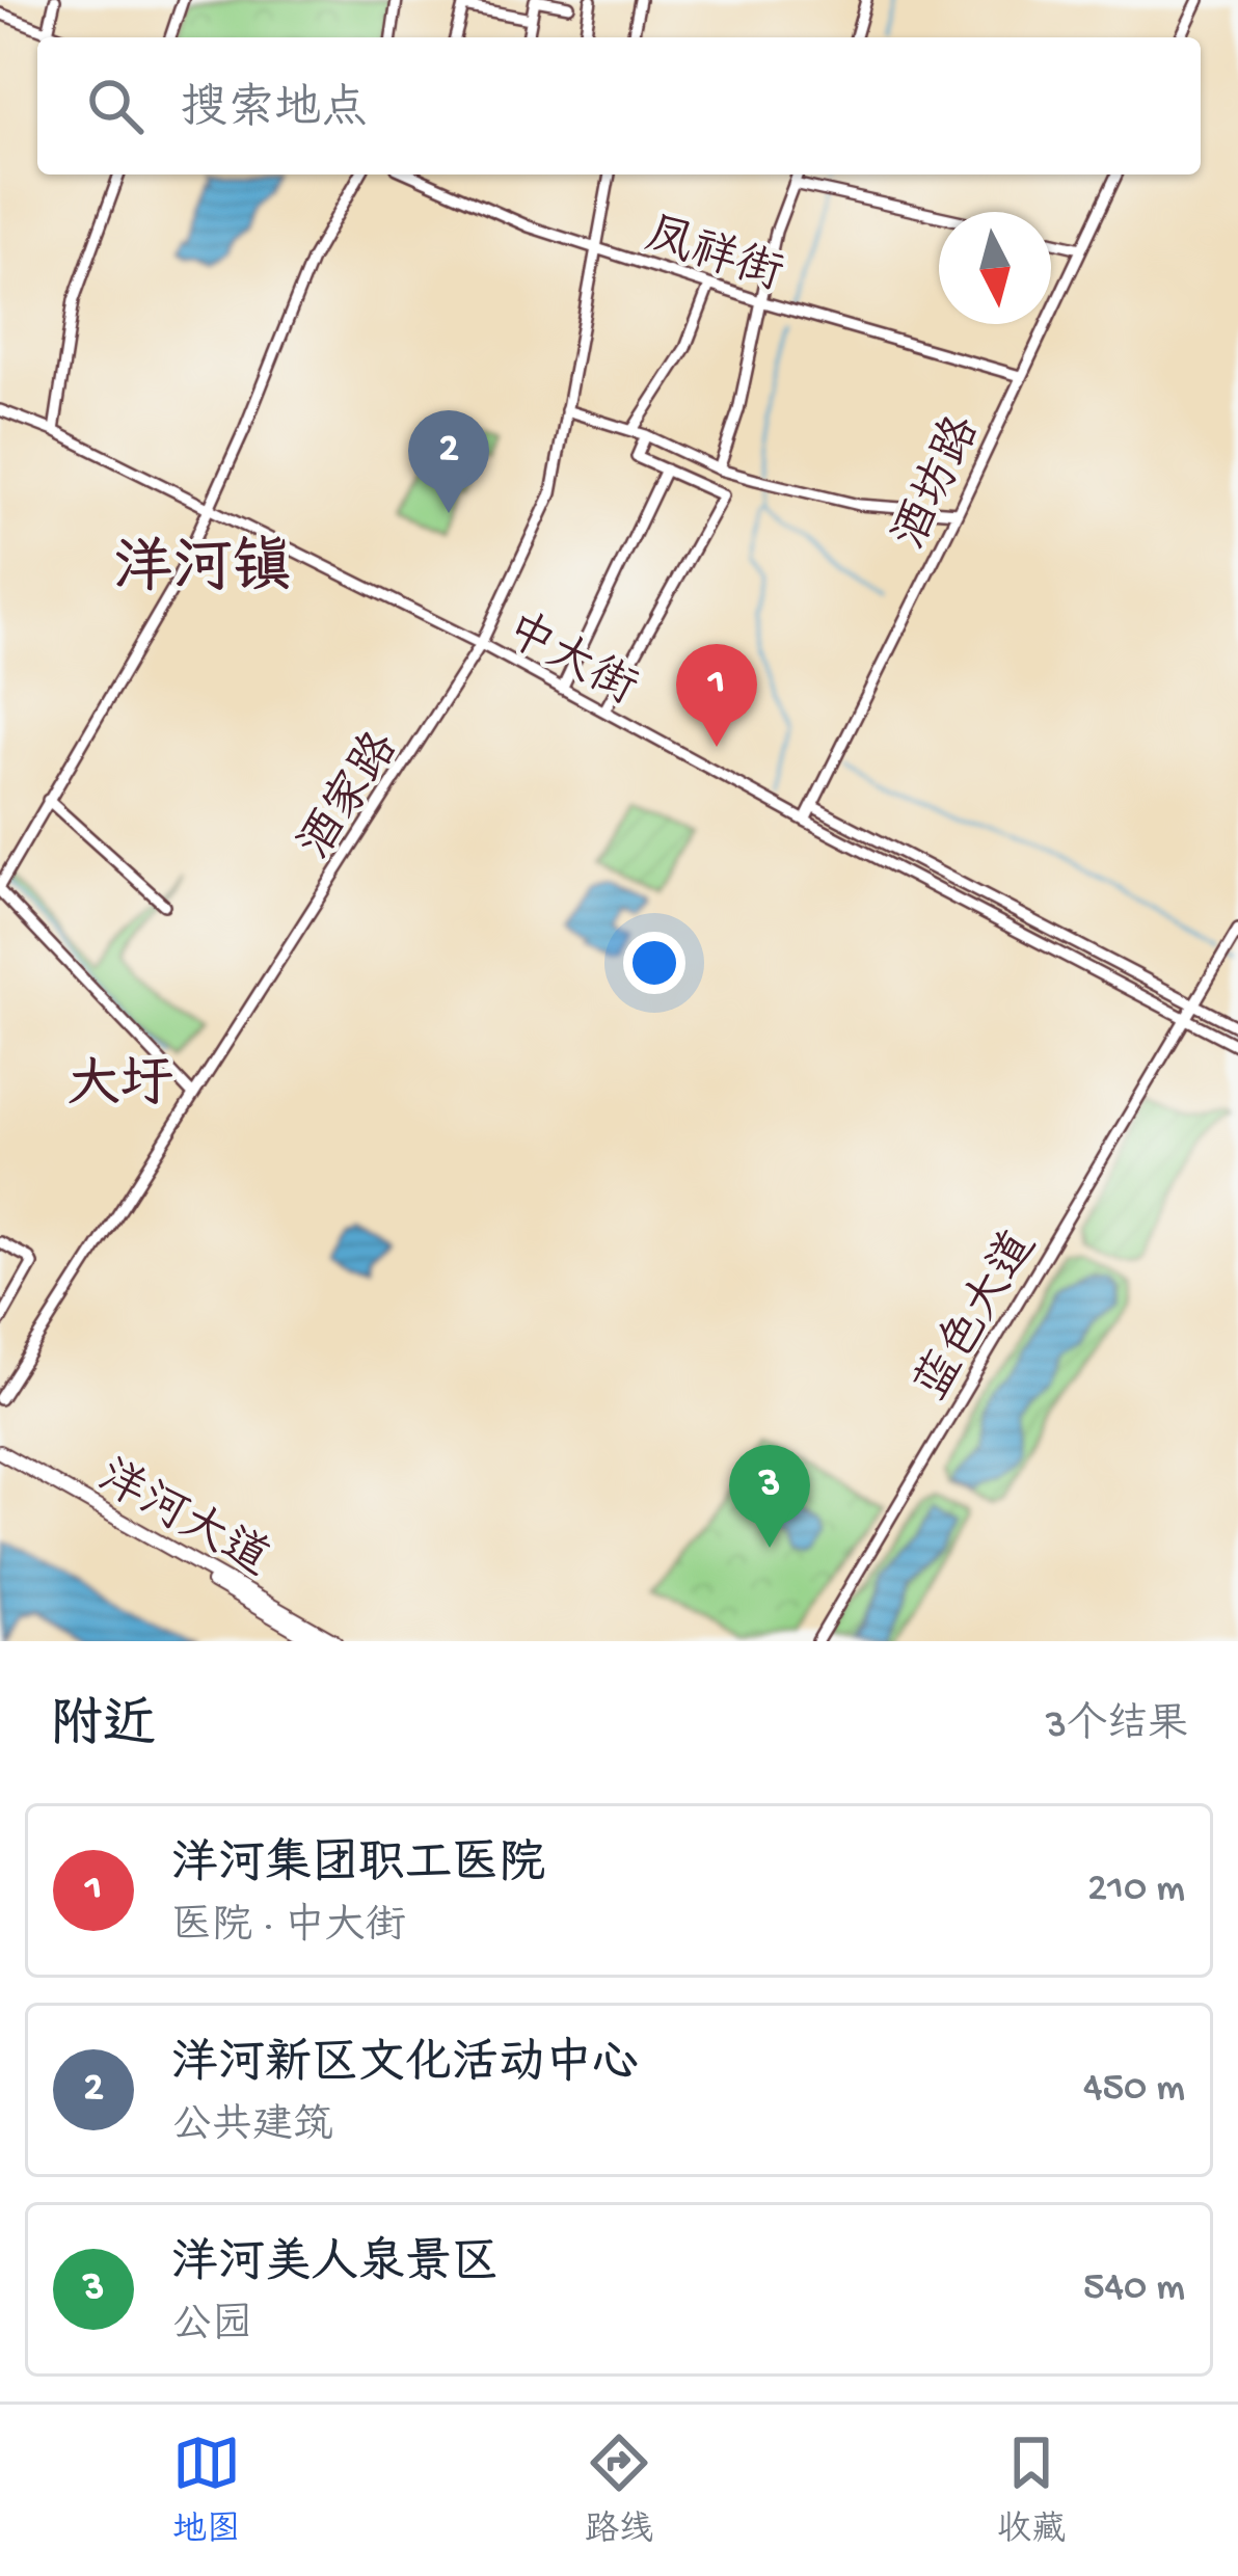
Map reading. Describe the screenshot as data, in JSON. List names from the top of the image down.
{
  "streets": {
    "main road": ["洋河大道"],
    "street": [
      "凤祥街",
      "酒坊路",
      "中大街",
      "酒家路",
      "蓝色大道"
    ]
  },
  "crossings": [
    ["凤祥街", "酒坊路"],
    ["凤祥街", "酒家路"],
    ["酒坊路", "中大街"],
    ["中大街", "酒家路"],
    ["中大街", "蓝色大道"]
  ],
  "districts": ["洋河镇", "大圩"],
  "north": "bottom",
  "page": {
    "search": "搜索地点",
    "pins": ["2", "1", "3"],
    "heading": ["附近", "3个结果"],
    "list": [
      {
        "mark": "1",
        "name": "洋河集团职工医院",
        "note": "医院 · 中大街",
        "value": "210 m"
      },
      {
        "mark": "2",
        "name": "洋河新区文化活动中心",
        "note": "公共建筑",
        "value": "450 m"
      },
      {
        "mark": "3",
        "name": "洋河美人泉景区",
        "note": "公园",
        "value": "540 m"
      }
    ],
    "nav": ["地图", "路线", "收藏"]
  }
}
